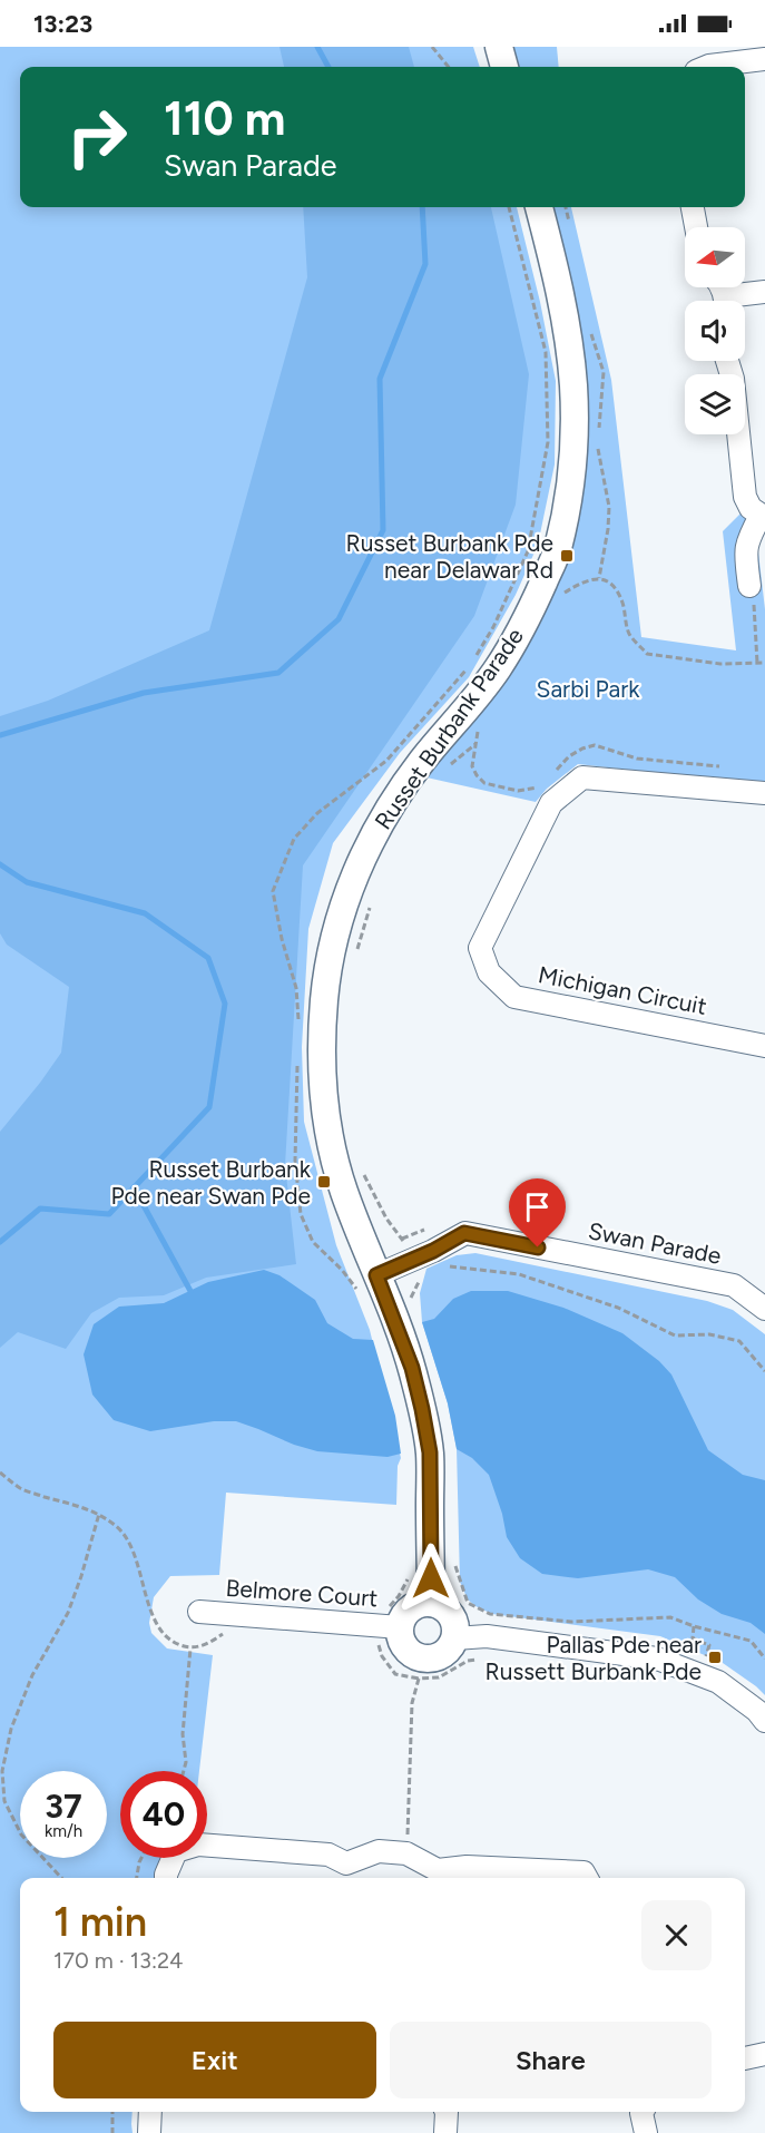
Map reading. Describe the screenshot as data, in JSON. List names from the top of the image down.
{
  "streets": {
    "street": [
      "Russet Burbank Parade",
      "Michigan Circuit",
      "Swan Parade",
      "Belmore Court"
    ]
  },
  "crossings": [
    ["Russet Burbank Parade", "Swan Parade"],
    ["Russet Burbank Parade", "Belmore Court"]
  ],
  "parks": ["Sarbi Park"],
  "places": {
    "transit": ["Russet Burbank Pde near Delawar Rd", "Russet Burbank Pde near Swan Pde", "Pallas Pde near Russett Burbank Pde"]
  },
  "north": "left",
  "page": {
    "status": "13:23",
    "turn": ["110 m", "Swan Parade"],
    "speed": "37 km/h",
    "limit": "40",
    "heading": ["1 min", "170 m · 13:24"],
    "buttons": ["Exit", "Share"]
  }
}
